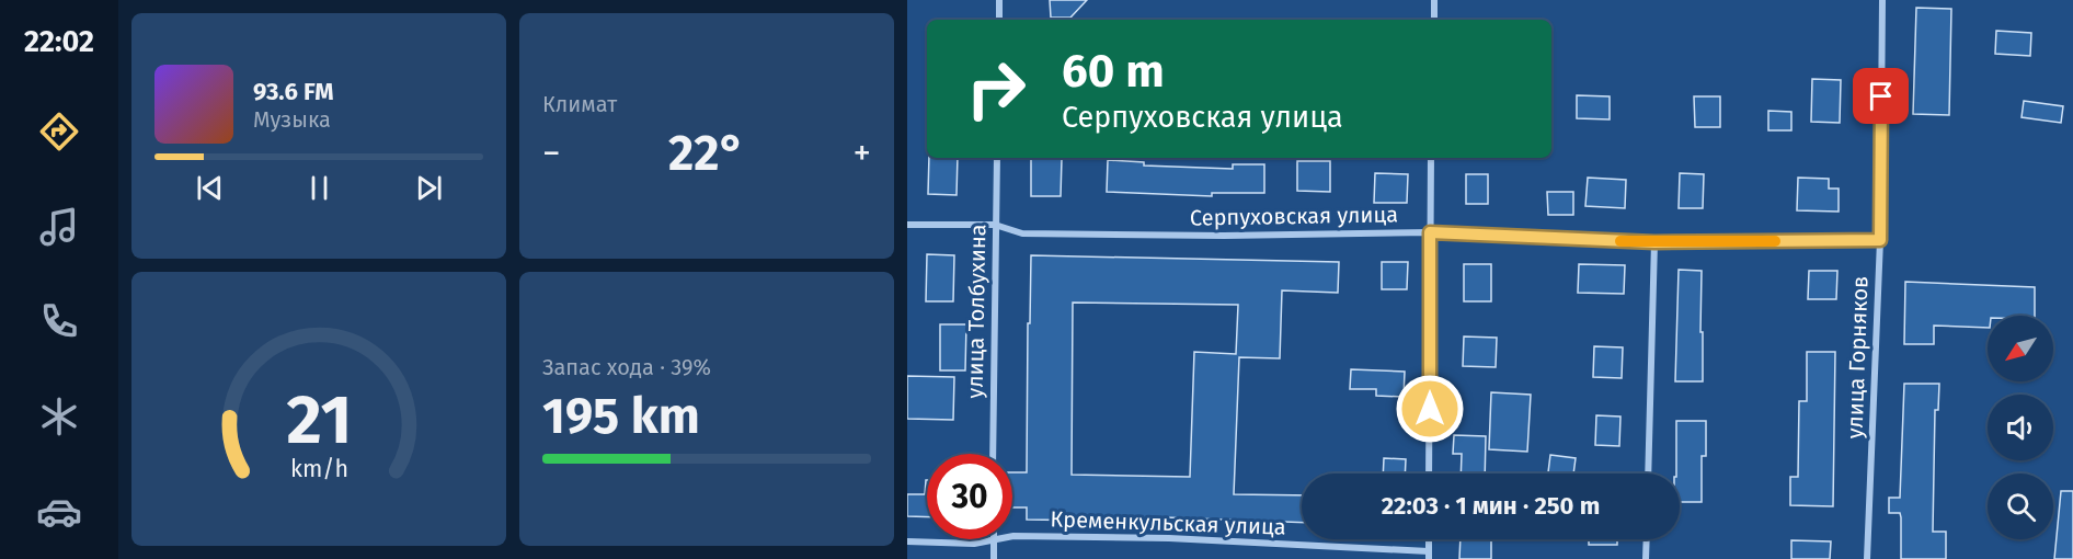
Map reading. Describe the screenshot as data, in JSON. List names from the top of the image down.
{
  "streets": {
    "street": [
      "Серпуховская улица",
      "улица Толбухина",
      "улица Горняков",
      "Кременкульская улица"
    ]
  },
  "crossings": [
    ["Серпуховская улица", "улица Толбухина"],
    ["Серпуховская улица", "улица Горняков"]
  ],
  "north": "bottom left",
  "page": {
    "tabs": "22:02",
    "tile": [
      "Климат",
      ["Запас хода · 39%", "195 km"]
    ],
    "turn": ["60 m", "Серпуховская улица"],
    "song": ["93.6 FM", "Музыка"],
    "heat": ["−", "22°", "+"],
    "limit": "30",
    "trip": "22:03 · 1 мин · 250 m",
    "gauge": ["21", "km/h"]
  }
}
